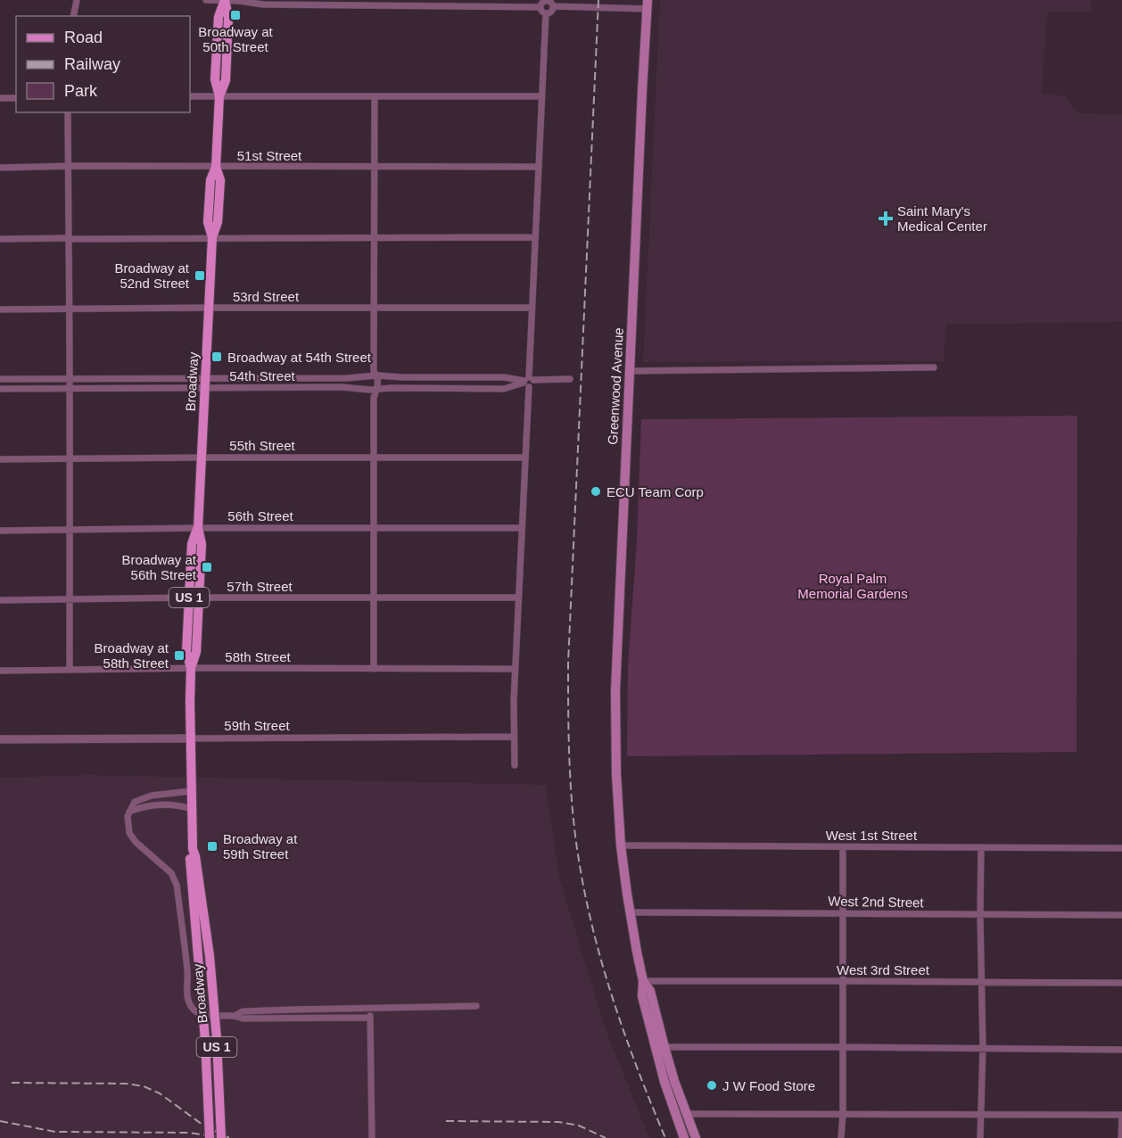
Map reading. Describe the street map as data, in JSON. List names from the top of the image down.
{
  "streets": {
    "main road": ["Broadway", "Greenwood Avenue", "US 1"],
    "street": [
      "51st Street",
      "53rd Street",
      "54th Street",
      "55th Street",
      "56th Street",
      "57th Street",
      "58th Street",
      "59th Street",
      "West 1st Street",
      "West 2nd Street",
      "West 3rd Street"
    ]
  },
  "crossings": [
    ["51st Street", "Broadway"],
    ["53rd Street", "Broadway"],
    ["54th Street", "Broadway"],
    ["Broadway", "55th Street"],
    ["Broadway", "56th Street"],
    ["Broadway", "57th Street"],
    ["Broadway", "58th Street"],
    ["Broadway", "59th Street"],
    ["Greenwood Avenue", "West 1st Street"],
    ["Greenwood Avenue", "West 2nd Street"],
    ["Greenwood Avenue", "West 3rd Street"]
  ],
  "parks": ["Royal Palm Memorial Gardens"],
  "places": {
    "transit": [
      "Broadway at 50th Street",
      "Broadway at 52nd Street",
      "Broadway at 54th Street",
      "Broadway at 56th Street",
      "Broadway at 58th Street",
      "Broadway at 59th Street"
    ],
    "health": ["Saint Mary's Medical Center"],
    "other": ["ECU Team Corp", "J W Food Store"]
  },
  "legend": ["Road", "Railway", "Park"]
}
